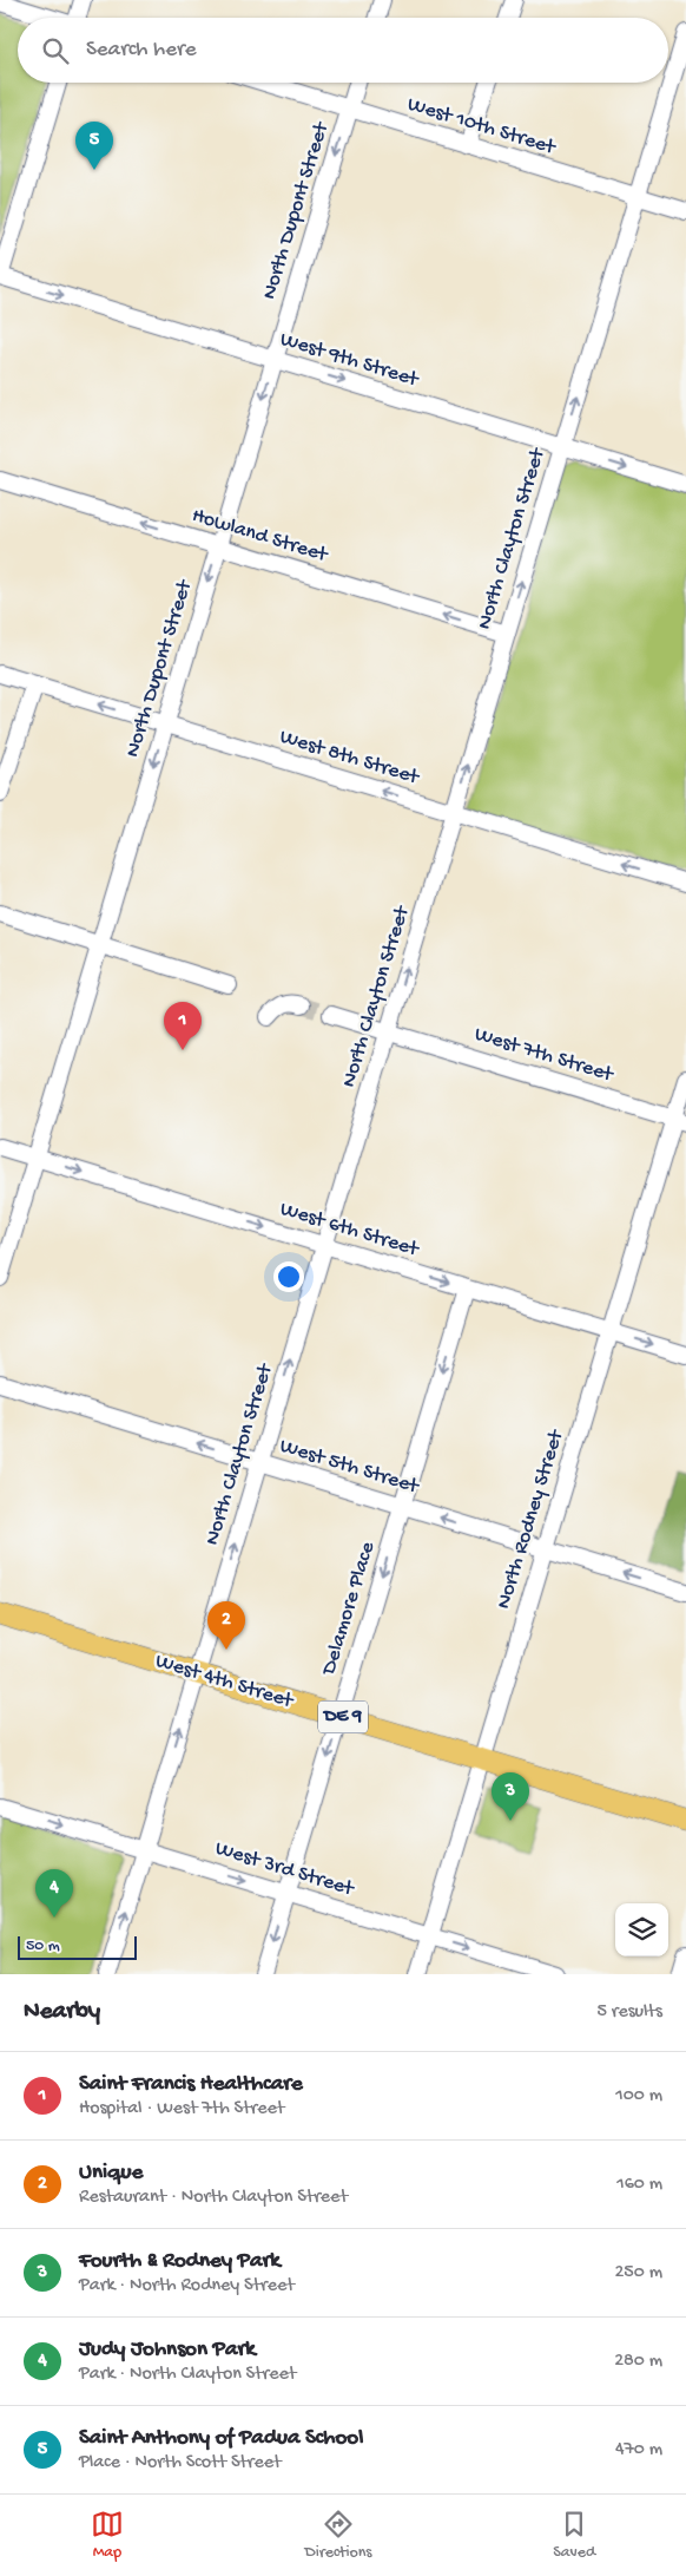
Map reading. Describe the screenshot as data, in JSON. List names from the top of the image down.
{
  "streets": {
    "main road": ["West 4th Street", "DE 9"],
    "street": [
      "West 10th Street",
      "North Dupont Street",
      "West 9th Street",
      "Howland Street",
      "North Clayton Street",
      "West 8th Street",
      "West 7th Street",
      "West 6th Street",
      "West 5th Street",
      "North Rodney Street",
      "Delamore Place",
      "West 3rd Street"
    ]
  },
  "crossings": [
    ["West 10th Street", "North Dupont Street"],
    ["West 10th Street", "North Clayton Street"],
    ["North Dupont Street", "West 9th Street"],
    ["North Dupont Street", "Howland Street"],
    ["North Dupont Street", "West 8th Street"],
    ["North Dupont Street", "West 6th Street"],
    ["West 9th Street", "North Clayton Street"],
    ["Howland Street", "North Clayton Street"],
    ["North Clayton Street", "West 8th Street"],
    ["North Clayton Street", "West 7th Street"],
    ["North Clayton Street", "West 6th Street"],
    ["North Clayton Street", "West 5th Street"],
    ["North Clayton Street", "West 4th Street"],
    ["North Clayton Street", "West 3rd Street"],
    ["West 7th Street", "North Rodney Street"],
    ["West 6th Street", "North Rodney Street"],
    ["West 6th Street", "Delamore Place"],
    ["West 5th Street", "North Rodney Street"],
    ["West 5th Street", "Delamore Place"],
    ["North Rodney Street", "West 4th Street"],
    ["North Rodney Street", "West 3rd Street"],
    ["Delamore Place", "West 4th Street"],
    ["Delamore Place", "West 3rd Street"]
  ],
  "one_way": [
    "North Dupont Street",
    "West 9th Street",
    "Howland Street",
    "North Clayton Street",
    "West 8th Street",
    "West 6th Street",
    "West 5th Street",
    "Delamore Place",
    "West 3rd Street"
  ],
  "scale_bar": "50 m",
  "page": {
    "search": "Search here",
    "pins": [
      "5",
      "1",
      "2",
      "3",
      "4"
    ],
    "scale": "50 m",
    "heading": ["Nearby", "5 results"],
    "list": [
      {
        "mark": "1",
        "name": "Saint Francis Healthcare",
        "note": "Hospital · West 7th Street",
        "value": "100 m"
      },
      {
        "mark": "2",
        "name": "Unique",
        "note": "Restaurant · North Clayton Street",
        "value": "160 m"
      },
      {
        "mark": "3",
        "name": "Fourth & Rodney Park",
        "note": "Park · North Rodney Street",
        "value": "250 m"
      },
      {
        "mark": "4",
        "name": "Judy Johnson Park",
        "note": "Park · North Clayton Street",
        "value": "280 m"
      },
      {
        "mark": "5",
        "name": "Saint Anthony of Padua School",
        "note": "Place · North Scott Street",
        "value": "470 m"
      }
    ],
    "nav": ["Map", "Directions", "Saved"]
  }
}
